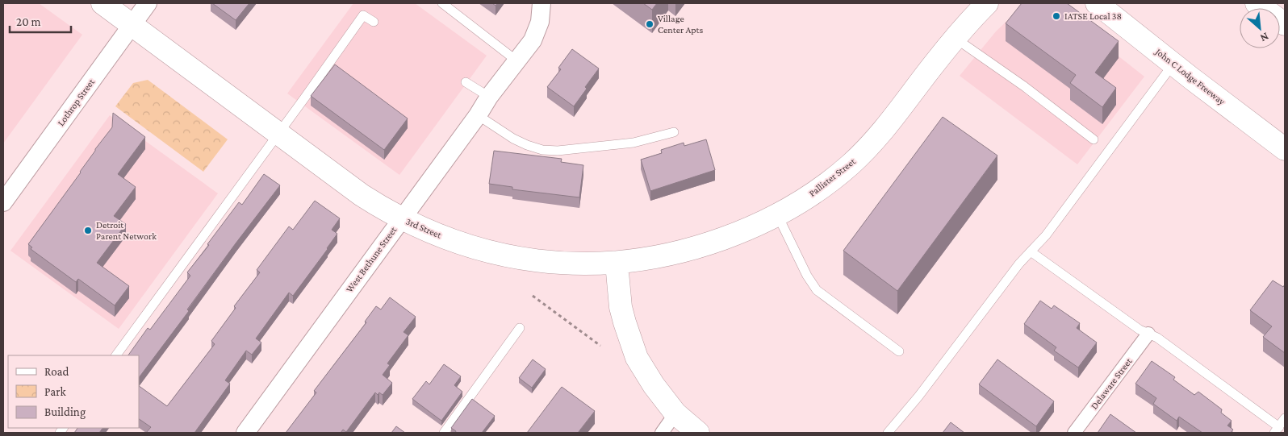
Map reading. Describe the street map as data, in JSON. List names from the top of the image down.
{
  "streets": {
    "main road": ["John C Lodge Freeway", "Pallister Street", "3rd Street"],
    "street": ["Lothrop Street", "West Bethune Street", "Delaware Street"]
  },
  "crossings": [
    ["Lothrop Street", "3rd Street"],
    ["Pallister Street", "3rd Street"],
    ["3rd Street", "West Bethune Street"]
  ],
  "places": ["IATSE Local 38", "Village Center Apts", "Detroit Parent Network"],
  "legend": ["Road", "Park", "Building"],
  "scale_bar": "20 m",
  "north": "bottom right"
}
